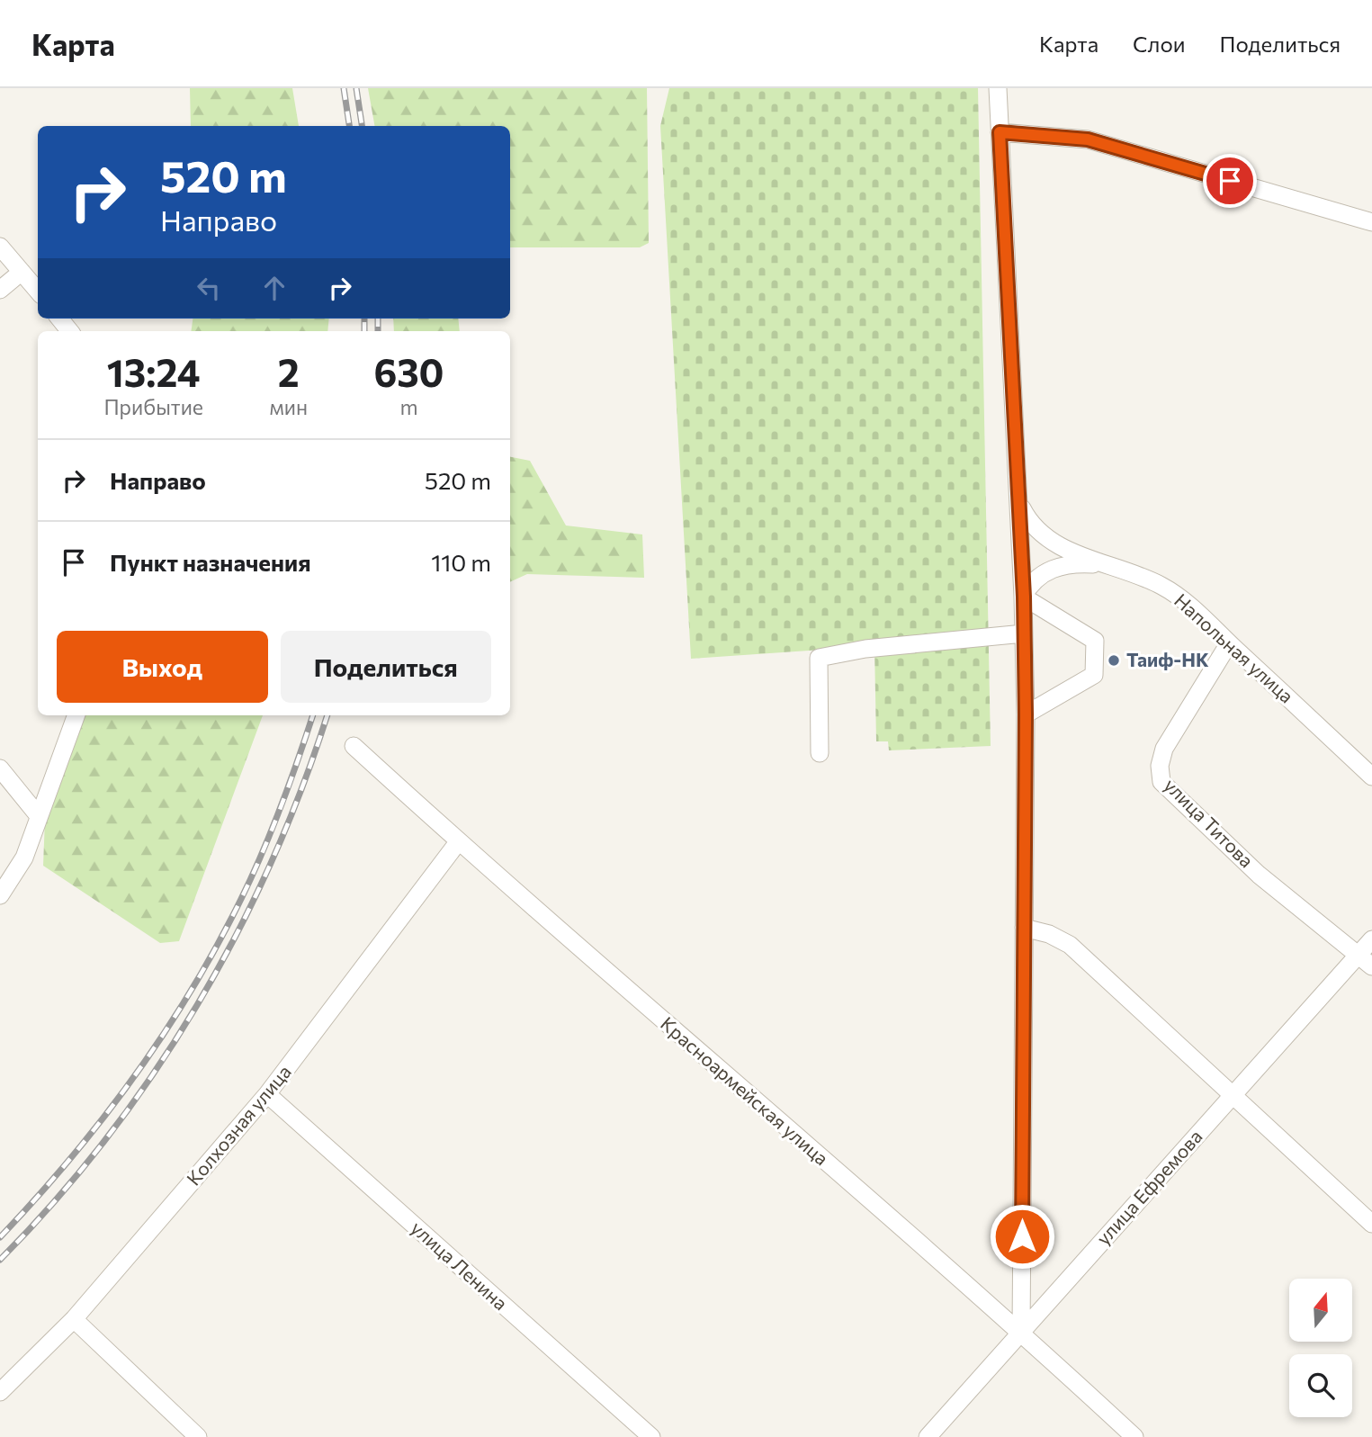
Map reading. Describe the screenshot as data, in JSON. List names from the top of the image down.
{
  "streets": {
    "street": [
      "Напольная улица",
      "улица Титова",
      "Красноармейская улица",
      "Колхозная улица",
      "улица Ефремова",
      "улица Ленина"
    ]
  },
  "crossings": [
    ["Напольная улица", "улица Титова"],
    ["улица Титова", "улица Ефремова"],
    ["Красноармейская улица", "Колхозная улица"],
    ["Красноармейская улица", "улица Ефремова"],
    ["Колхозная улица", "улица Ленина"]
  ],
  "places": ["Таиф-НК"],
  "north": "top",
  "page": {
    "header": "Карта",
    "nav": ["Карта", "Слои", "Поделиться"],
    "turn": ["520 m", "Направо"],
    "eta": [
      "13:24",
      "Прибытие",
      "2",
      "мин",
      "630",
      "m"
    ],
    "list": [
      {
        "name": "Направо",
        "value": "520 m"
      },
      {
        "name": "Пункт назначения",
        "value": "110 m"
      }
    ],
    "buttons": ["Выход", "Поделиться"]
  }
}
